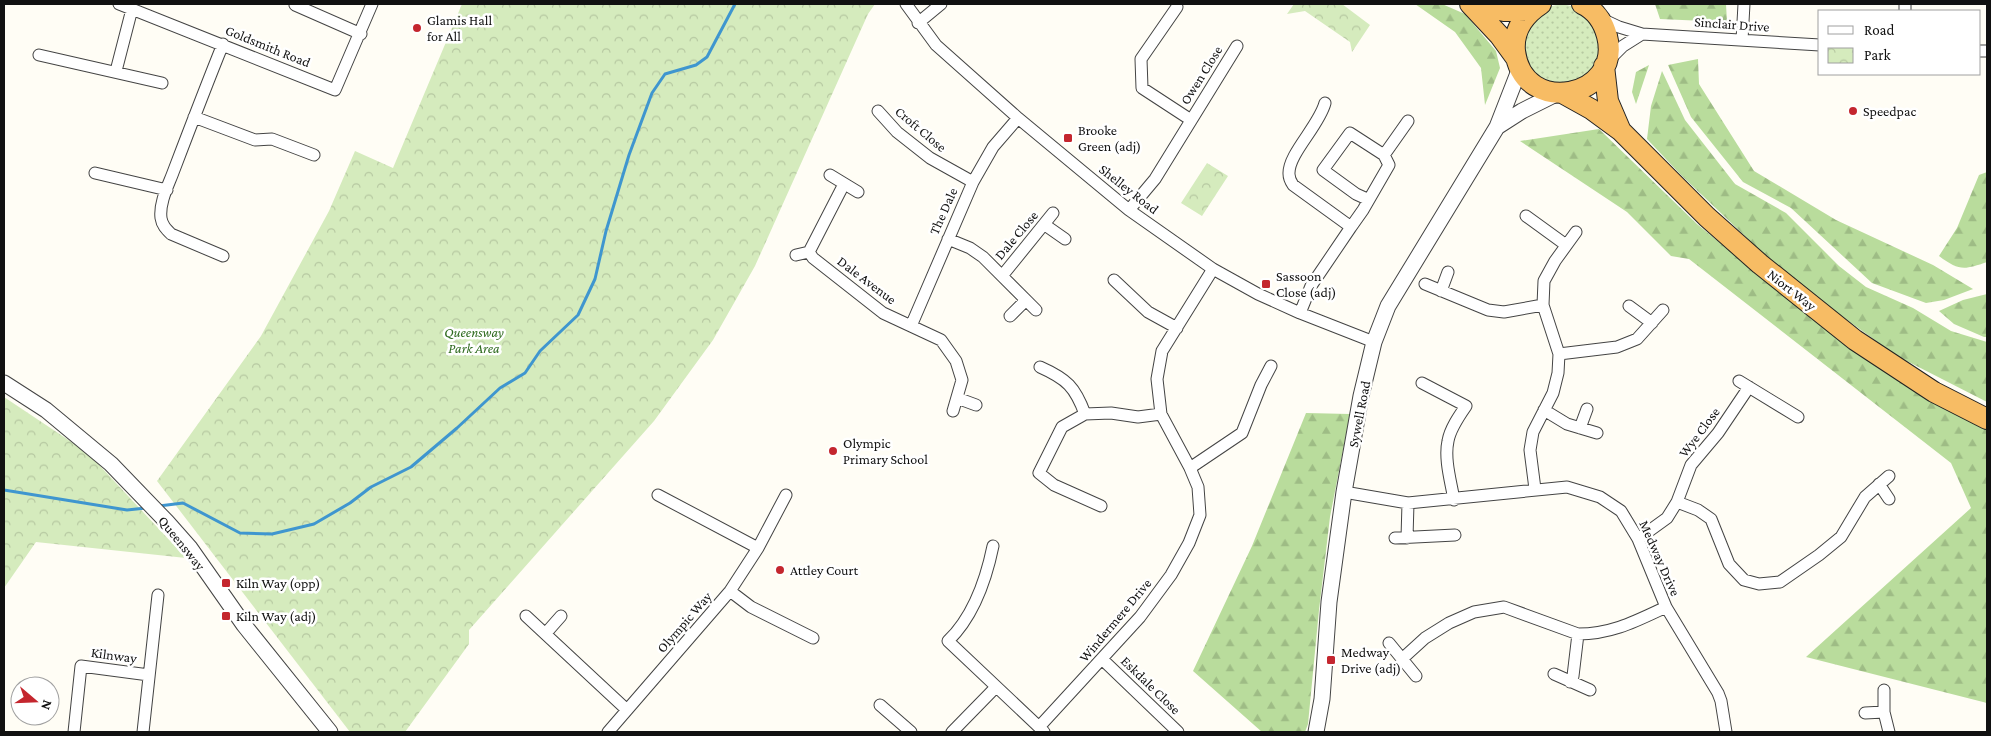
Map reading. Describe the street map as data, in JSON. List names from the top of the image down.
{
  "streets": {
    "highway": ["Niort Way"],
    "street": [
      "Sinclair Drive",
      "Goldsmith Road",
      "Owen Close",
      "Croft Close",
      "Shelley Road",
      "The Dale",
      "Dale Close",
      "Dale Avenue",
      "Sywell Road",
      "Wye Close",
      "Queensway",
      "Medway Drive",
      "Windermere Drive",
      "Olympic Way",
      "Kilnway",
      "Eskdale Close"
    ]
  },
  "crossings": [
    ["Sinclair Drive", "Niort Way"],
    ["Owen Close", "Shelley Road"],
    ["Croft Close", "The Dale"],
    ["Shelley Road", "The Dale"],
    ["Shelley Road", "Sywell Road"],
    ["Shelley Road", "Windermere Drive"],
    ["The Dale", "Dale Close"],
    ["The Dale", "Dale Avenue"],
    ["Niort Way", "Sywell Road"],
    ["Sywell Road", "Medway Drive"],
    ["Wye Close", "Medway Drive"],
    ["Windermere Drive", "Eskdale Close"]
  ],
  "parks": ["Queensway Park Area"],
  "places": {
    "other": [
      "Glamis Hall for All",
      "Speedpac",
      "Olympic Primary School",
      "Attley Court"
    ],
    "transit": [
      "Brooke Green (adj)",
      "Sassoon Close (adj)",
      "Kiln Way (opp)",
      "Kiln Way (adj)",
      "Medway Drive (adj)"
    ]
  },
  "legend": ["Road", "Park"],
  "north": "right"
}
